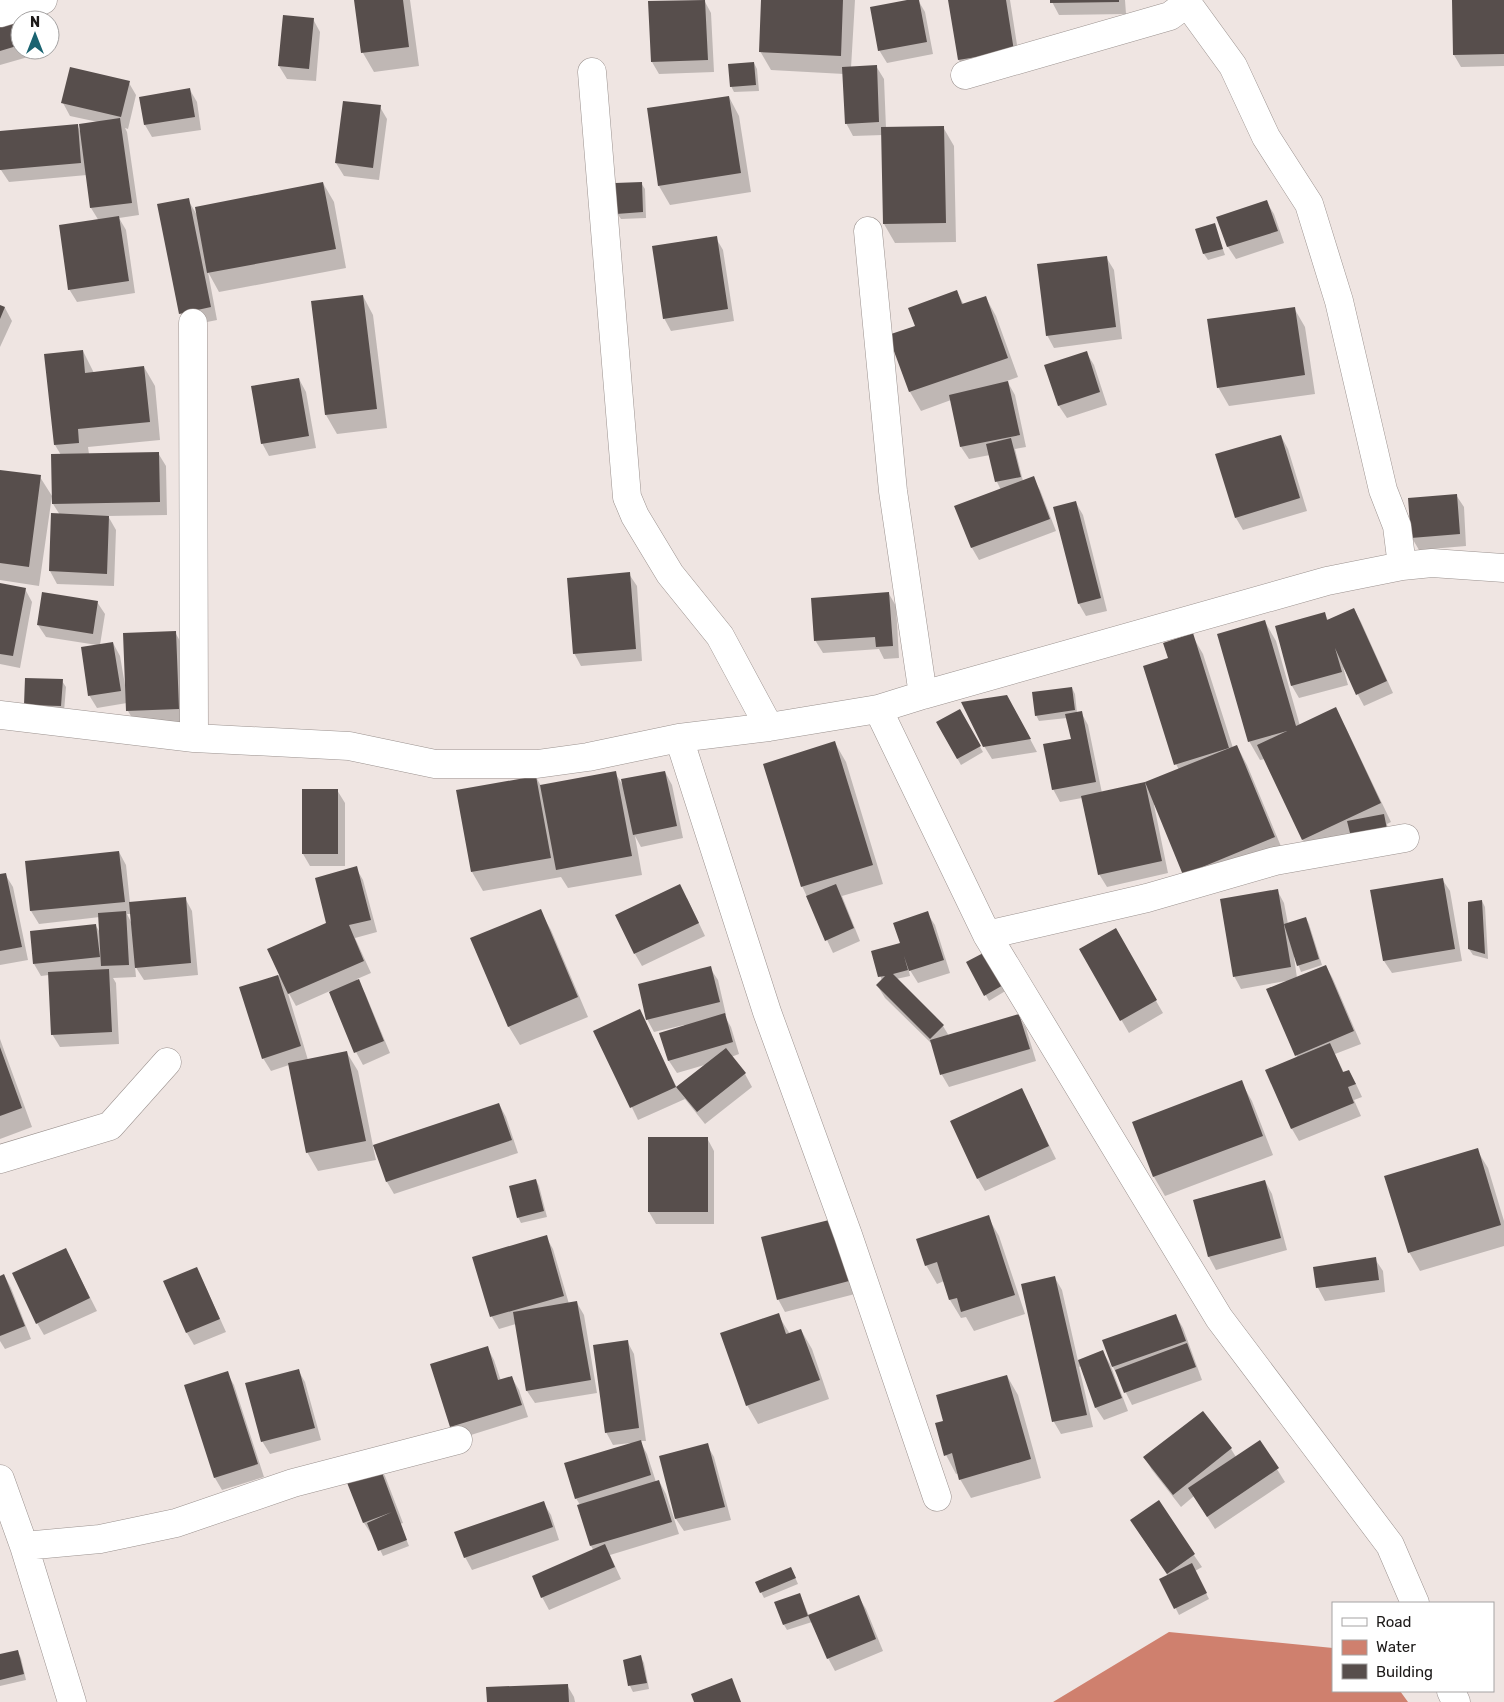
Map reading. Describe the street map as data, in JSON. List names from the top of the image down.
{
  "legend": ["Road", "Water", "Building"],
  "north": "top"
}
